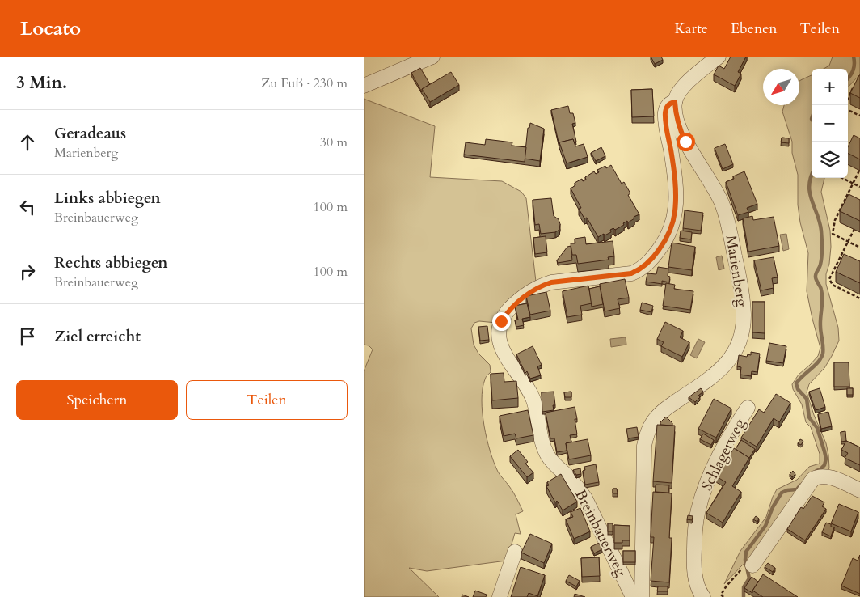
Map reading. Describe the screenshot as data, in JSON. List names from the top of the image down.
{
  "streets": {
    "street": ["Marienberg", "Schlagerweg", "Breinbauerweg"]
  },
  "crossings": [
    ["Marienberg", "Breinbauerweg"]
  ],
  "north": "bottom left",
  "page": {
    "header": "Locato",
    "nav": ["Karte", "Ebenen", "Teilen"],
    "heading": ["3 Min.", "Zu Fuß · 230 m"],
    "map_buttons": ["+", "−"],
    "list": [
      ["Geradeaus", "Marienberg", "30 m"],
      ["Links abbiegen", "Breinbauerweg", "100 m"],
      ["Rechts abbiegen", "Breinbauerweg", "100 m"],
      "Ziel erreicht"
    ],
    "buttons": ["Speichern", "Teilen"]
  }
}
